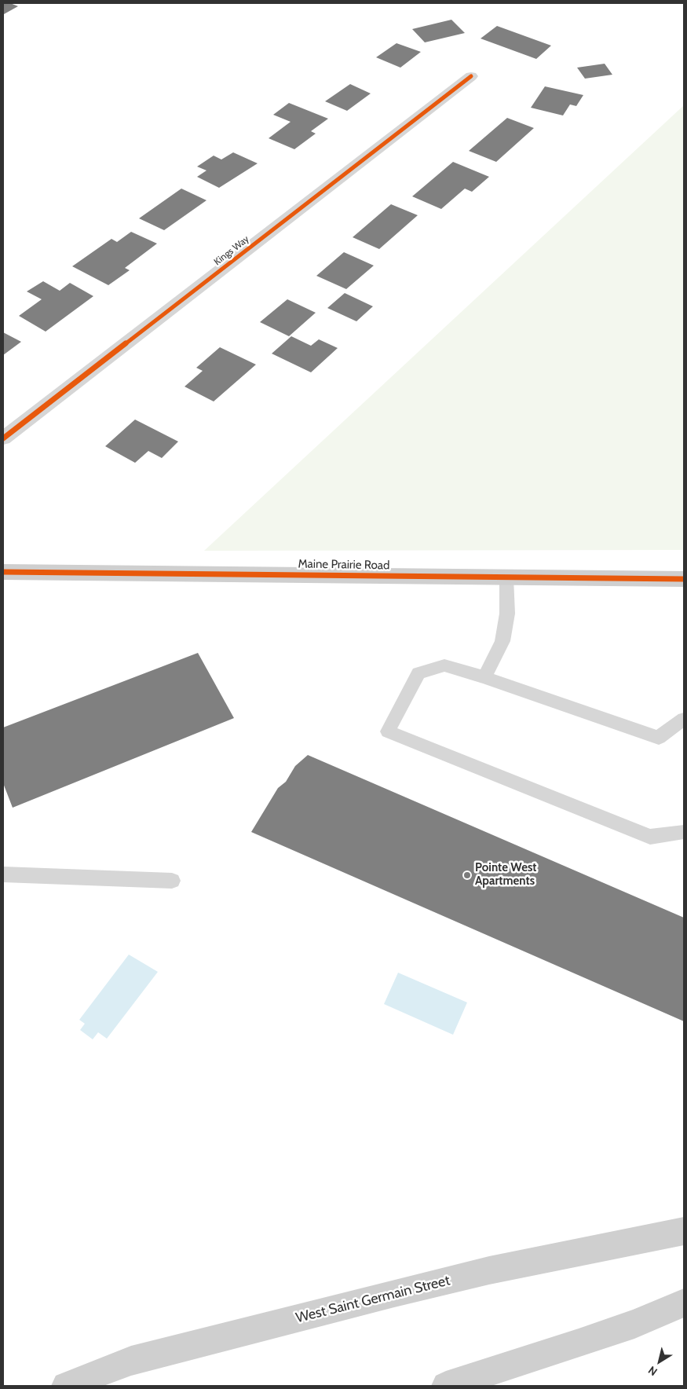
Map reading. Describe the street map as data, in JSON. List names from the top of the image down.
{
  "streets": {
    "street": ["Kings Way", "Maine Prairie Road", "West Saint Germain Street"]
  },
  "places": ["Pointe West Apartments"],
  "north": "bottom left"
}
